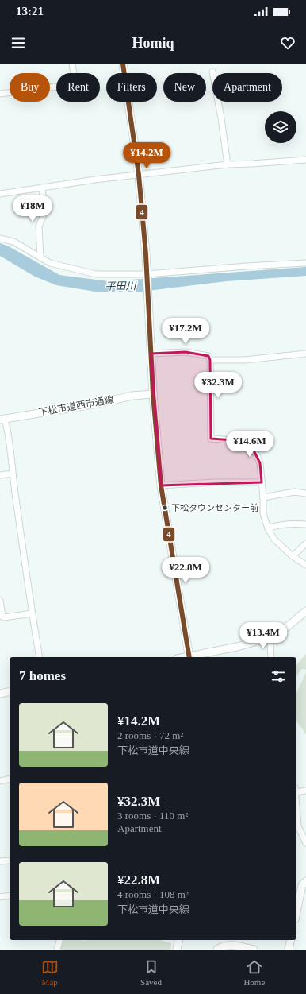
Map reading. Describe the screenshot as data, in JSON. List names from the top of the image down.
{
  "streets": {
    "street": ["下松市道西市通線"]
  },
  "water": ["平田川"],
  "places": ["下松タウンセンター前"],
  "lines": ["transit line 4"],
  "page": {
    "status": "13:21",
    "header": "Homiq",
    "chip": [
      "Buy",
      "Rent",
      "Filters",
      "New",
      "Apartment"
    ],
    "price": [
      "¥14.2M",
      "¥18M",
      "¥17.2M",
      "¥32.3M",
      "¥14.6M",
      "¥22.8M",
      "¥13.4M"
    ],
    "heading": "7 homes",
    "list": [
      {
        "name": "¥14.2M",
        "note": "2 rooms · 72 m² · 下松市道中央線"
      },
      {
        "name": "¥32.3M",
        "note": "3 rooms · 110 m² · Apartment"
      },
      {
        "name": "¥22.8M",
        "note": "4 rooms · 108 m² · 下松市道中央線"
      }
    ],
    "tabs": ["Map", "Saved", "Home"]
  }
}
